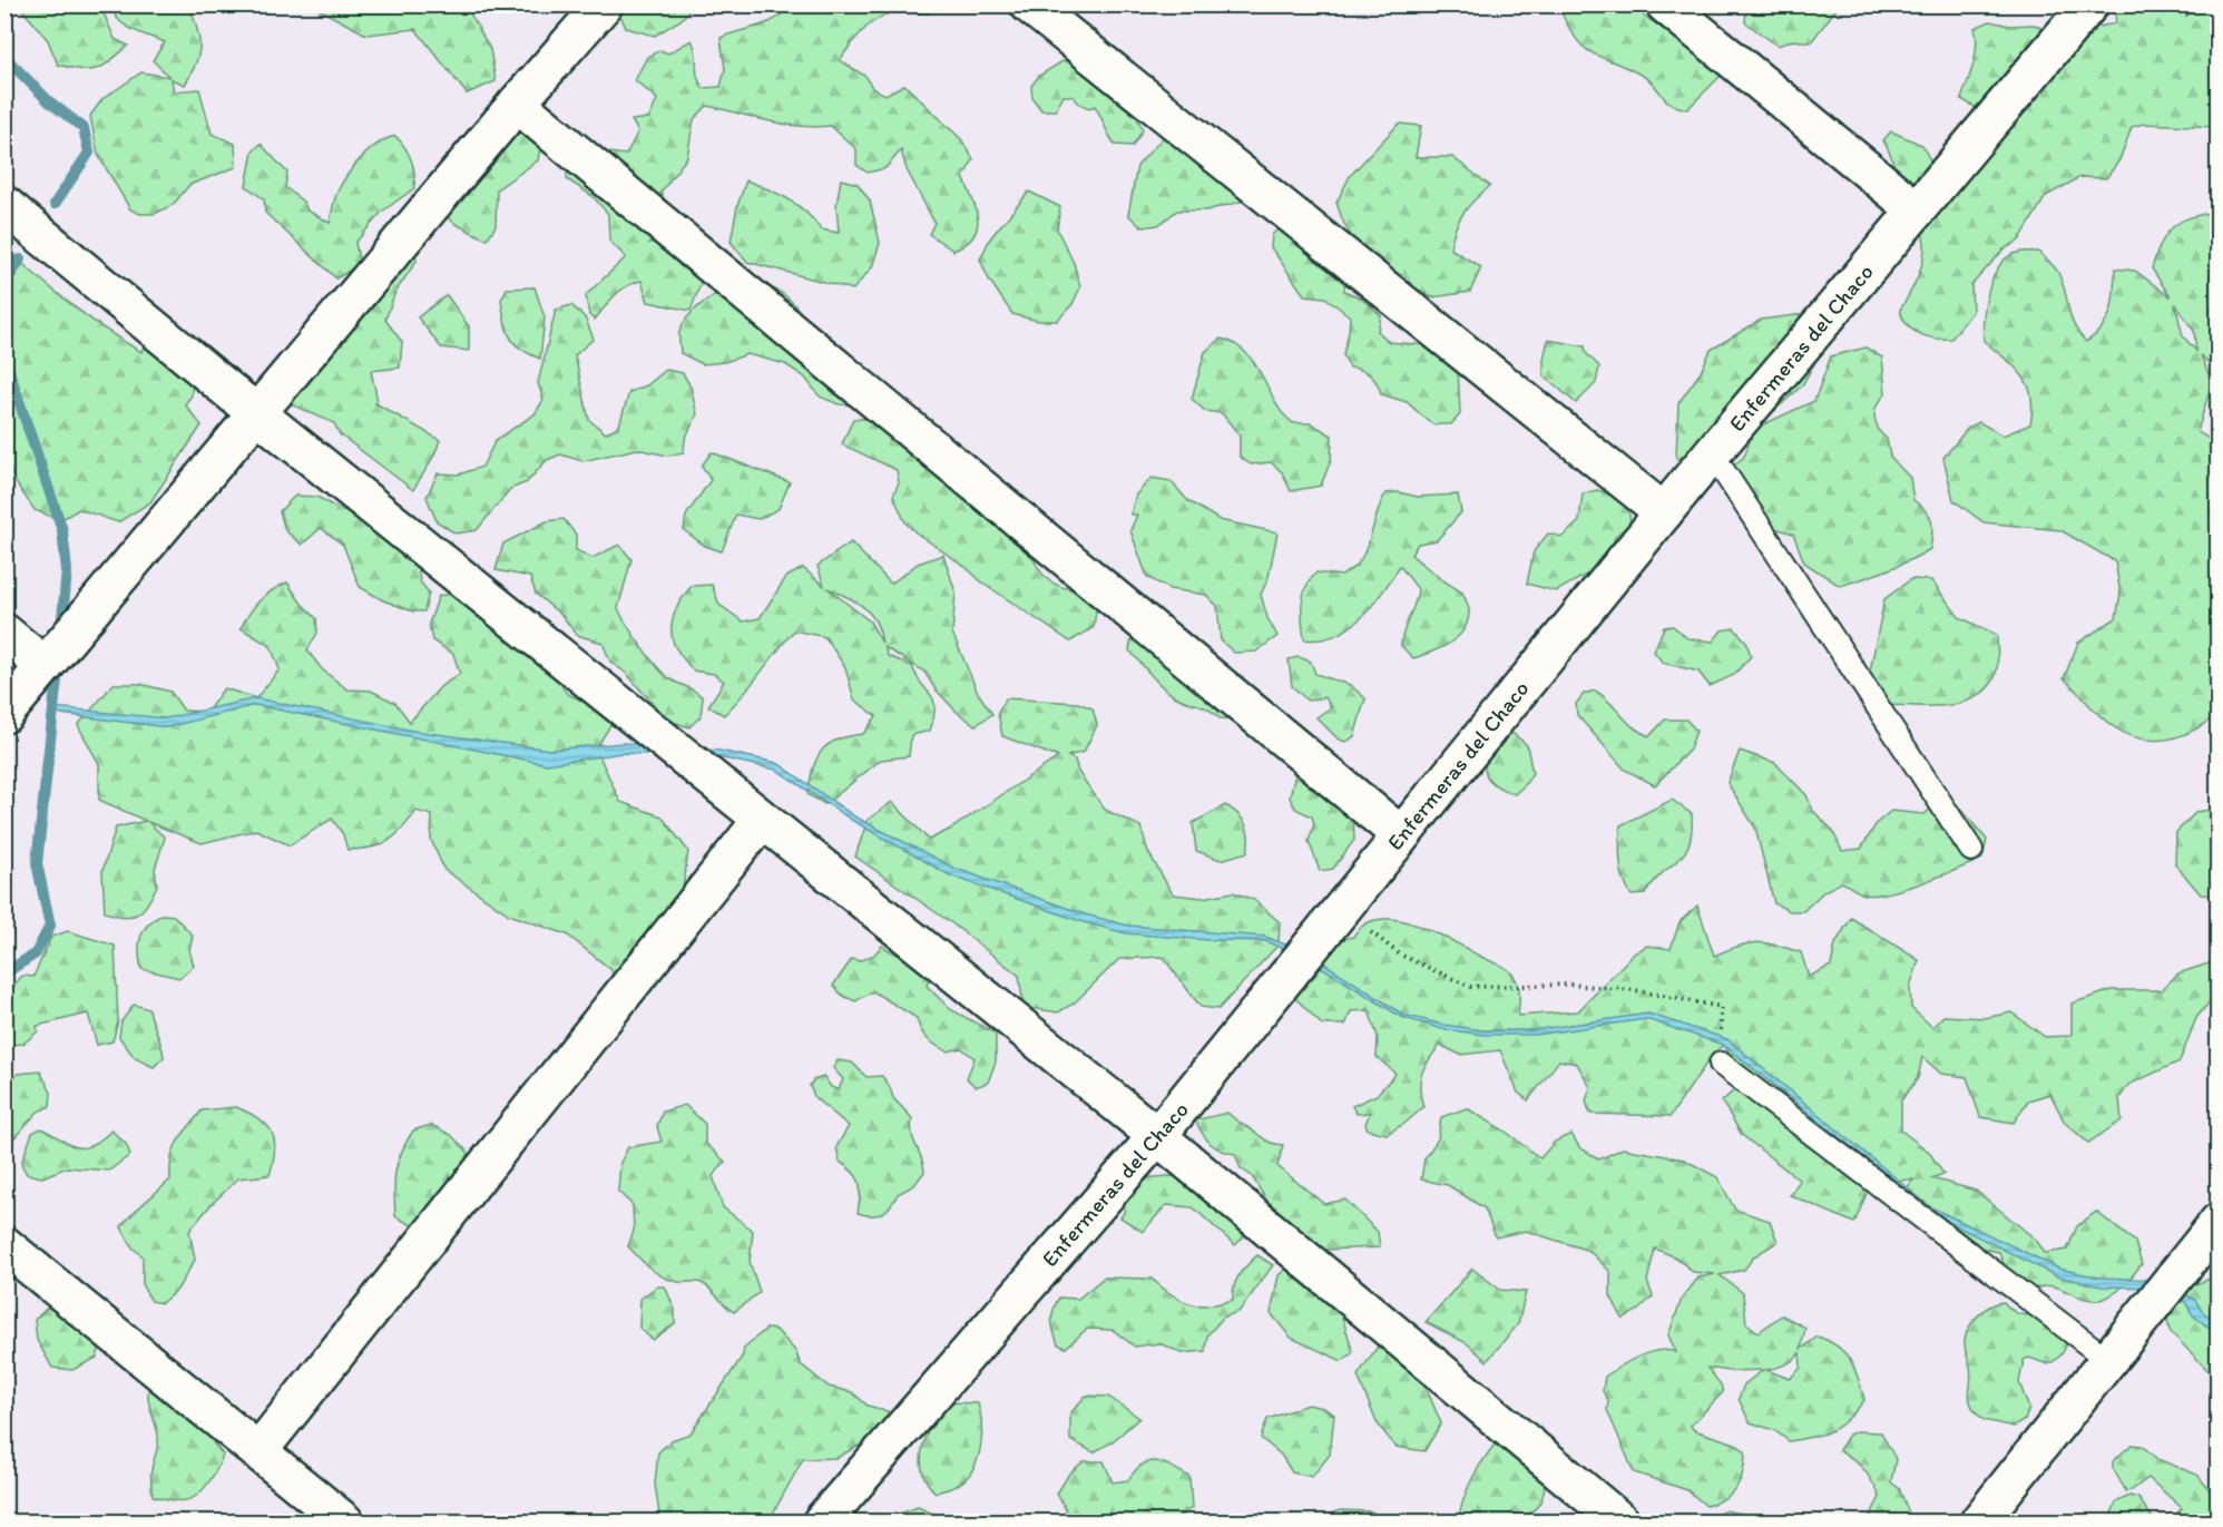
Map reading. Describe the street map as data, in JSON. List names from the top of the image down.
{
  "streets": {
    "street": ["Enfermeras del Chaco"]
  }
}
